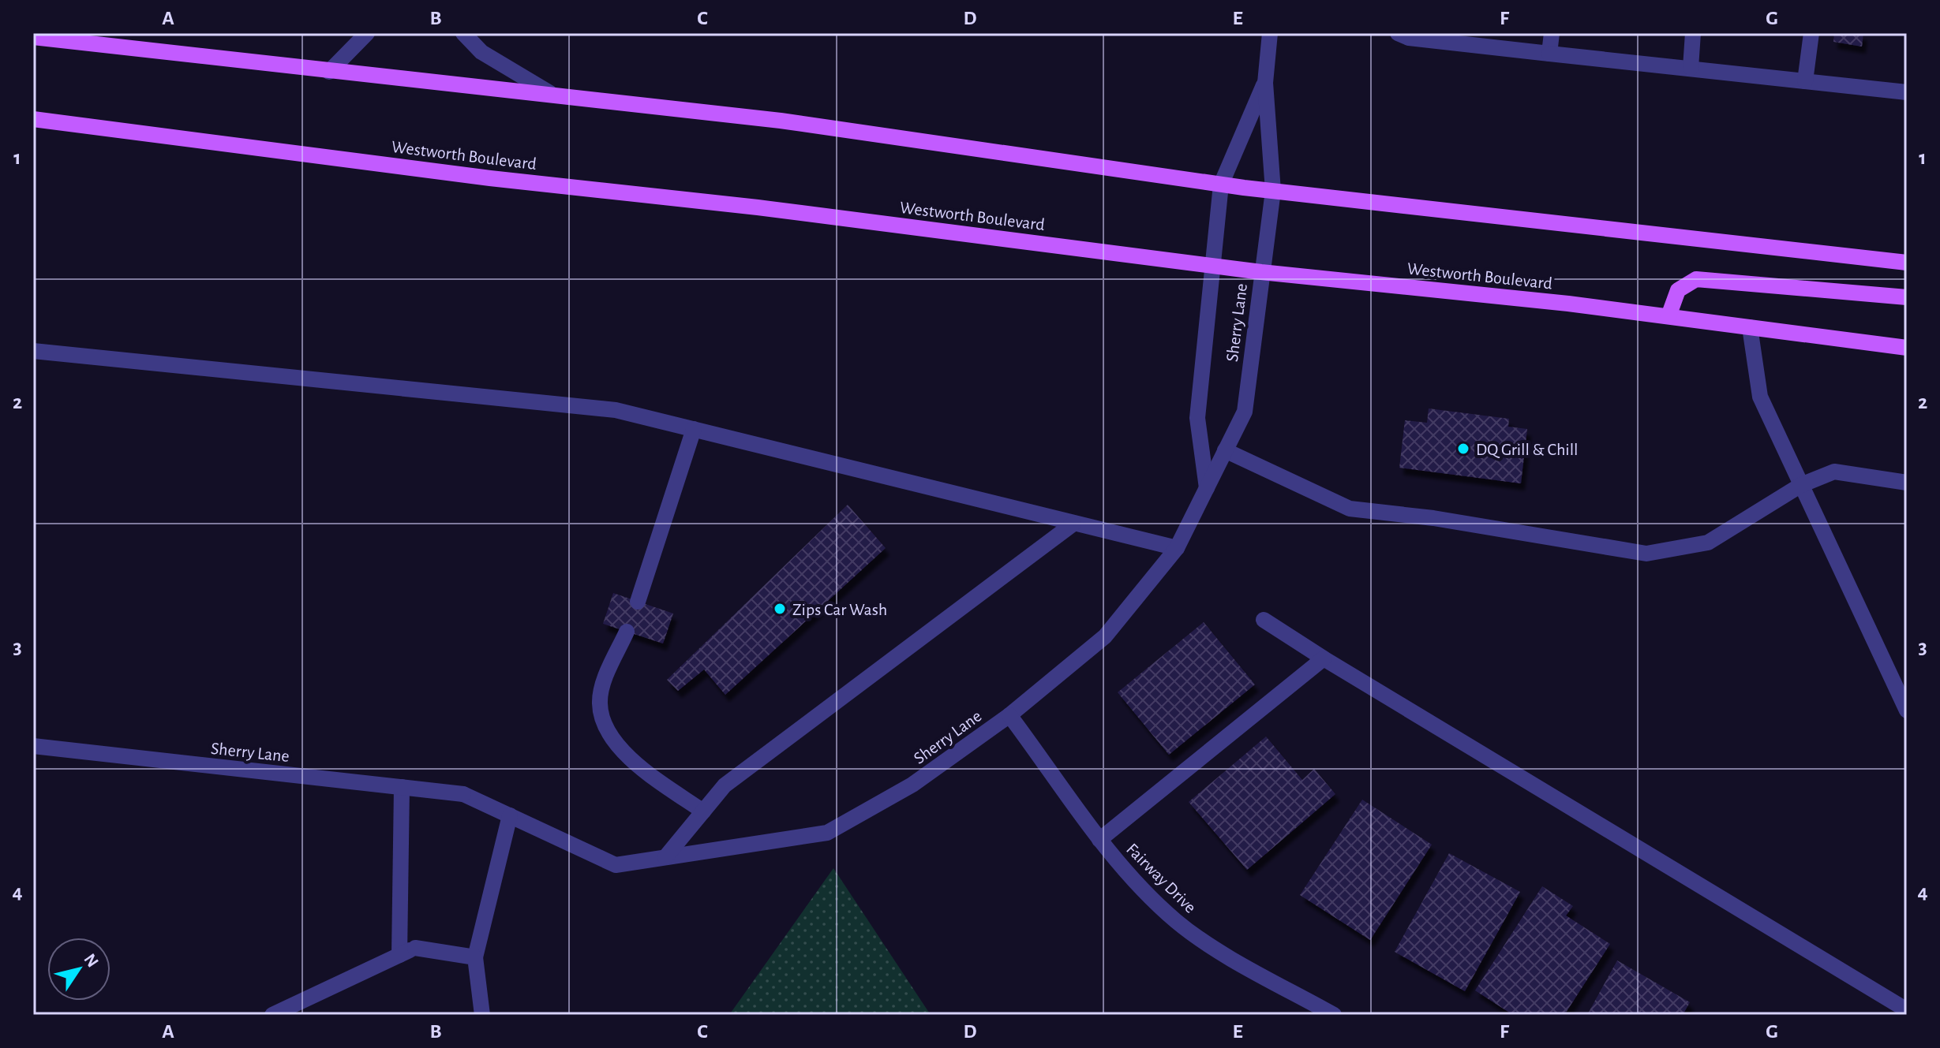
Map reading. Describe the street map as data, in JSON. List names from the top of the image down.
{
  "streets": {
    "main road": ["Westworth Boulevard"],
    "street": ["Sherry Lane", "Fairway Drive"]
  },
  "crossings": [
    ["Westworth Boulevard", "Sherry Lane"],
    ["Sherry Lane", "Fairway Drive"]
  ],
  "places": ["DQ Grill & Chill", "Zips Car Wash"],
  "north": "top right",
  "grid": {
    "columns": [
      "A",
      "B",
      "C",
      "D",
      "E",
      "F",
      "G"
    ],
    "rows": [
      "1",
      "2",
      "3",
      "4"
    ]
  }
}
